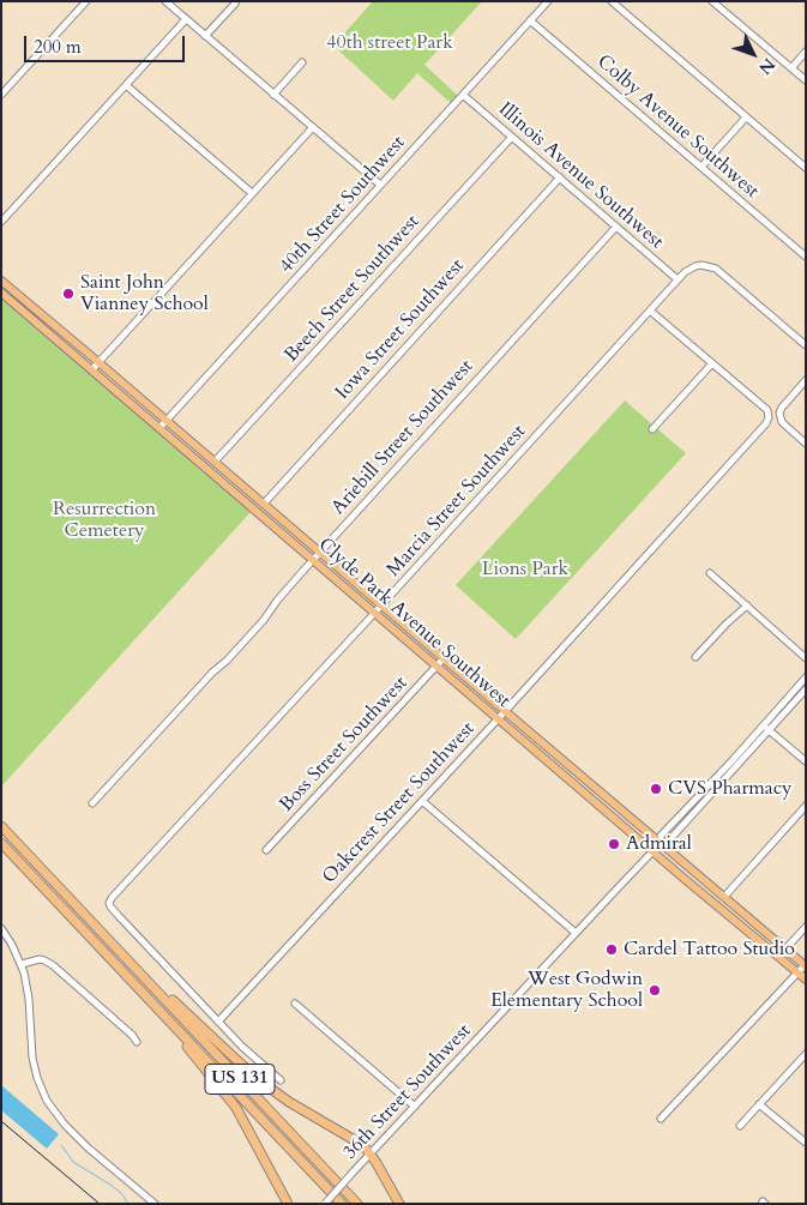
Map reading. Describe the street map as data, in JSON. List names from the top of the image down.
{
  "streets": {
    "highway": ["US 131"],
    "main road": ["Clyde Park Avenue Southwest"],
    "street": [
      "Colby Avenue Southwest",
      "Illinois Avenue Southwest",
      "40th Street Southwest",
      "Beech Street Southwest",
      "Iowa Street Southwest",
      "Ariebill Street Southwest",
      "Marcia Street Southwest",
      "Boss Street Southwest",
      "Oakcrest Street Southwest",
      "36th Street Southwest"
    ]
  },
  "crossings": [
    ["Colby Avenue Southwest", "40th Street Southwest"],
    ["Illinois Avenue Southwest", "40th Street Southwest"],
    ["Illinois Avenue Southwest", "Beech Street Southwest"],
    ["Illinois Avenue Southwest", "Iowa Street Southwest"],
    ["Illinois Avenue Southwest", "Ariebill Street Southwest"],
    ["Illinois Avenue Southwest", "Marcia Street Southwest"],
    ["40th Street Southwest", "Clyde Park Avenue Southwest"],
    ["Beech Street Southwest", "Clyde Park Avenue Southwest"],
    ["Iowa Street Southwest", "Clyde Park Avenue Southwest"],
    ["Ariebill Street Southwest", "Clyde Park Avenue Southwest"],
    ["Marcia Street Southwest", "Clyde Park Avenue Southwest"],
    ["Marcia Street Southwest", "Oakcrest Street Southwest"],
    ["Clyde Park Avenue Southwest", "Boss Street Southwest"],
    ["Clyde Park Avenue Southwest", "Oakcrest Street Southwest"],
    ["Clyde Park Avenue Southwest", "36th Street Southwest"]
  ],
  "parks": ["40th street Park", "Resurrection Cemetery", "Lions Park"],
  "places": [
    "Saint John Vianney School",
    "CVS Pharmacy",
    "Admiral",
    "Cardel Tattoo Studio",
    "West Godwin Elementary School"
  ],
  "scale_bar": "200 m",
  "north": "bottom right"
}
